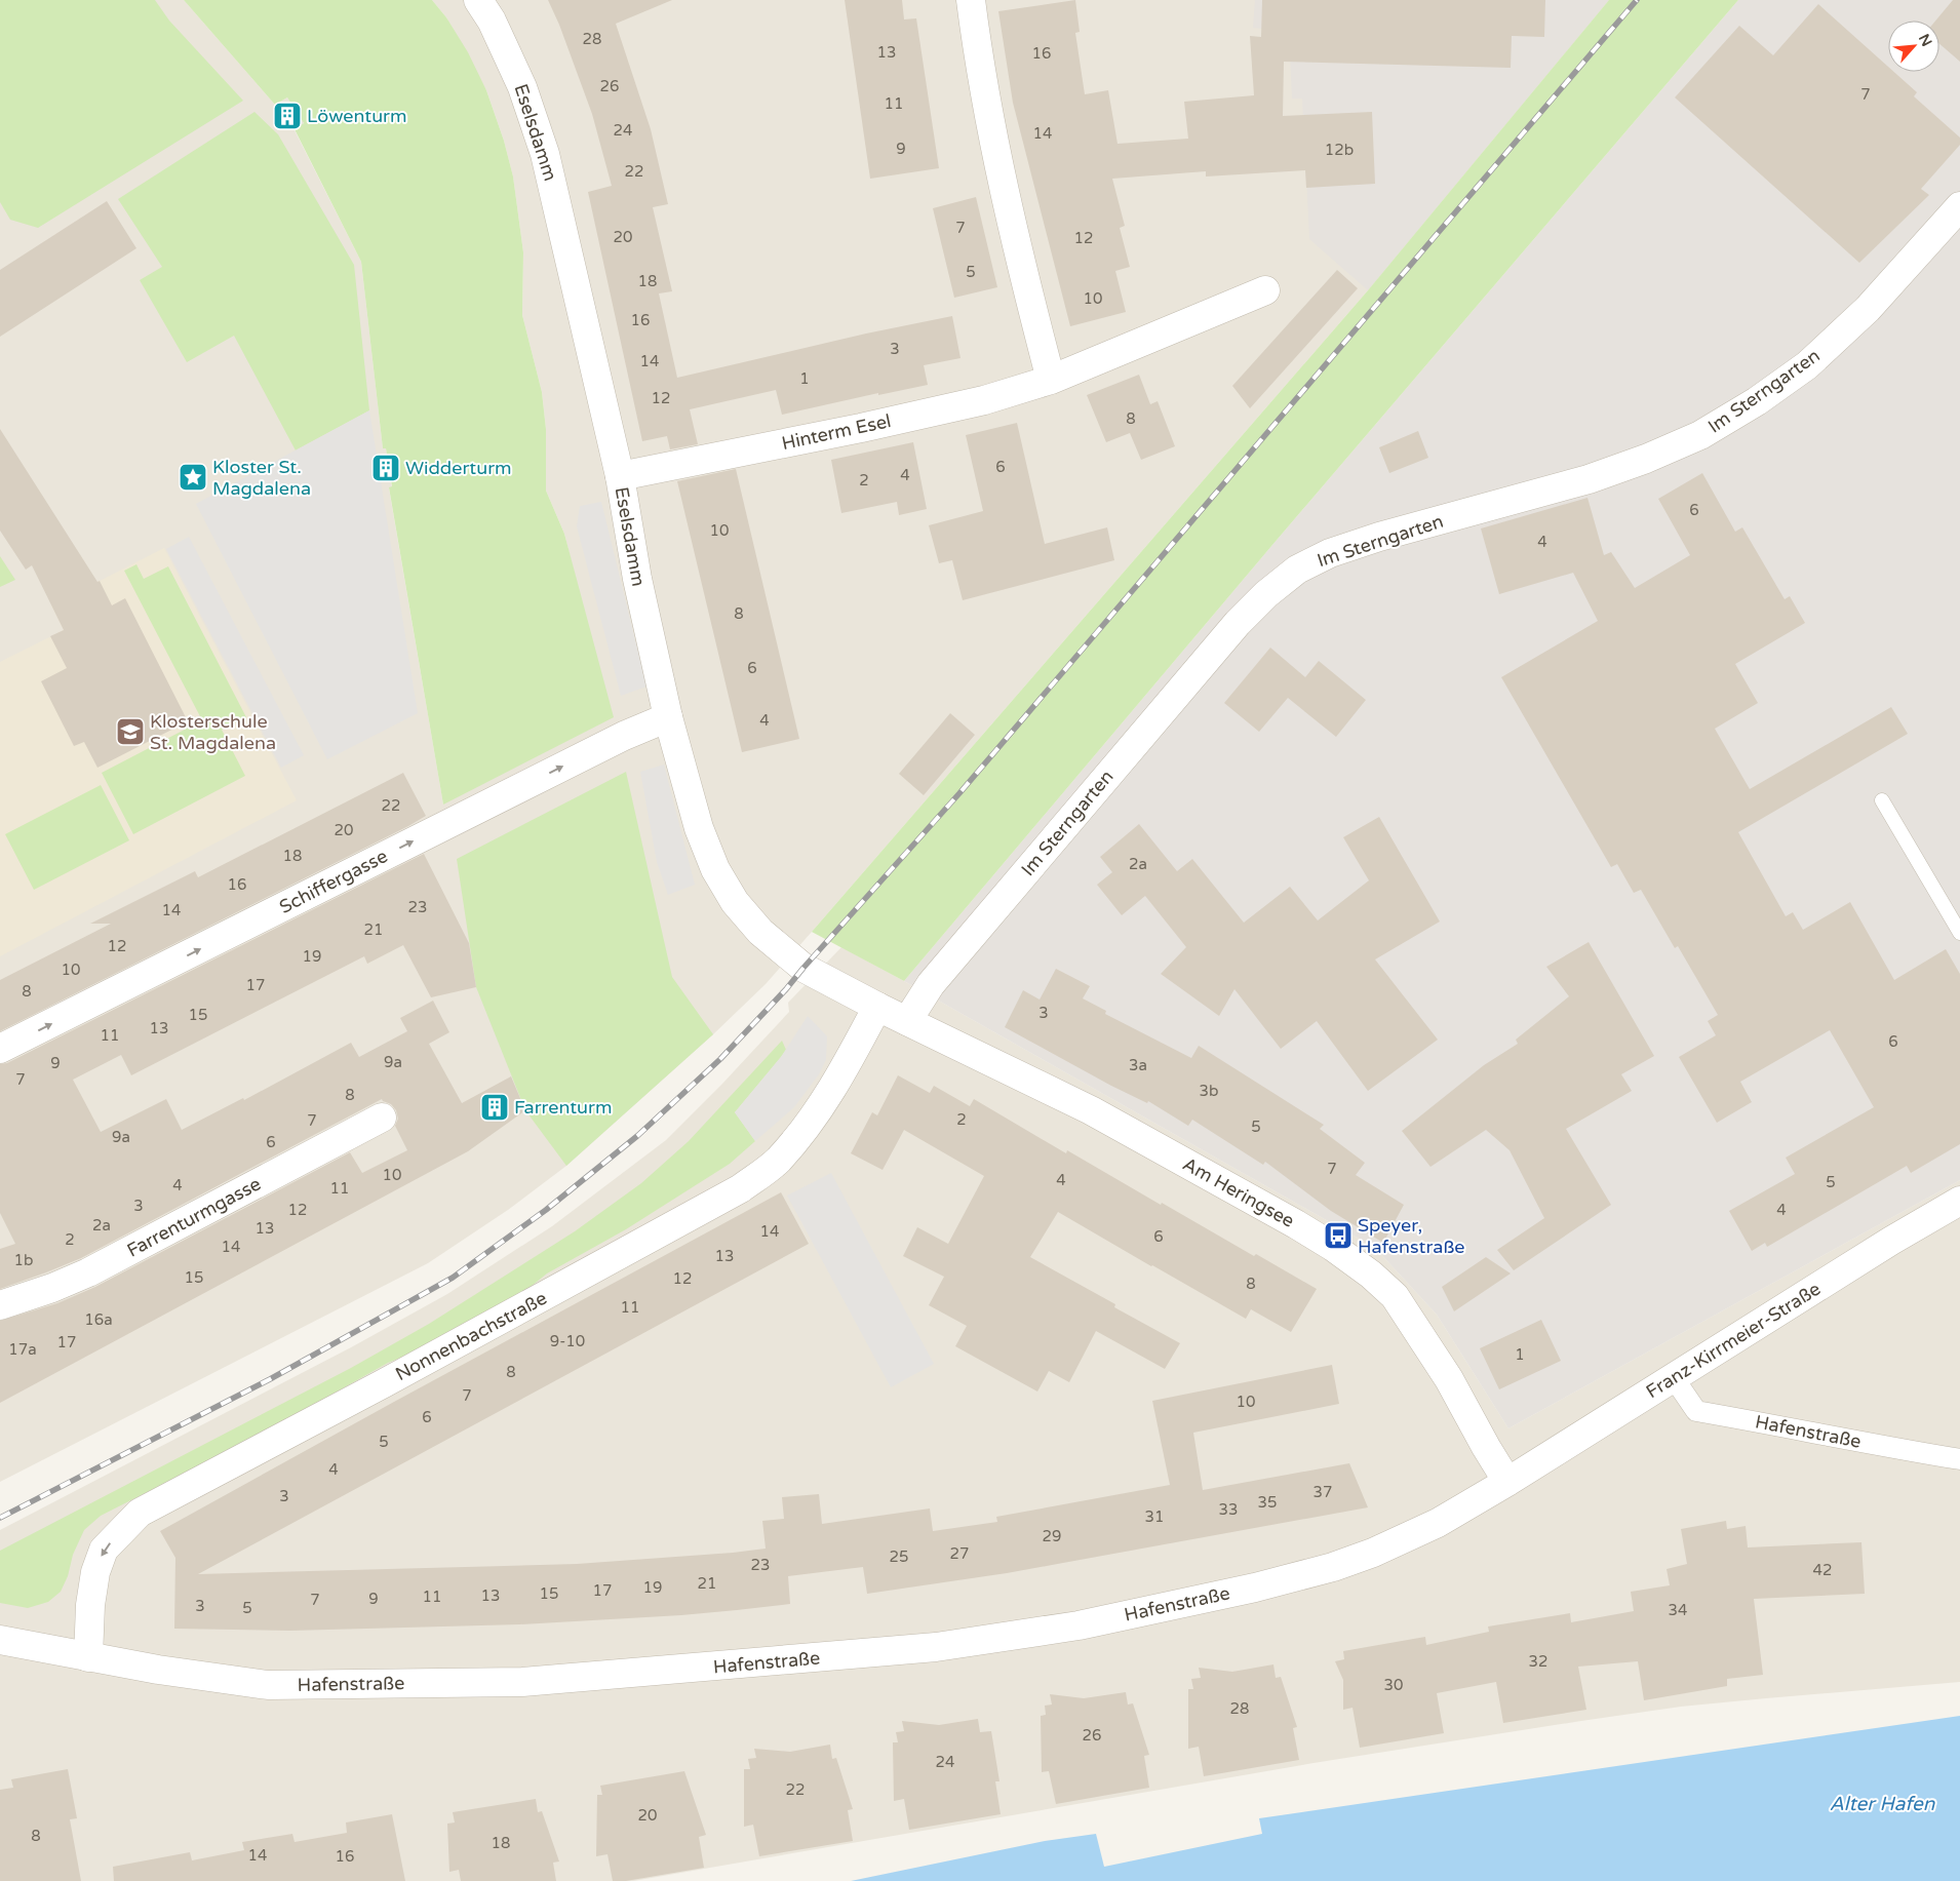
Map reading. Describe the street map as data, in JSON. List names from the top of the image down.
{
  "streets": {
    "street": [
      "Eselsdamm",
      "Im Sterngarten",
      "Hinterm Esel",
      "Schiffergasse",
      "Am Heringsee",
      "Farrenturmgasse",
      "Nonnenbachstraße",
      "Franz-Kirrmeier-Straße",
      "Hafenstraße"
    ]
  },
  "crossings": [
    ["Eselsdamm", "Hinterm Esel"],
    ["Eselsdamm", "Schiffergasse"],
    ["Eselsdamm", "Am Heringsee"],
    ["Eselsdamm", "Nonnenbachstraße"],
    ["Im Sterngarten", "Am Heringsee"],
    ["Am Heringsee", "Nonnenbachstraße"],
    ["Am Heringsee", "Franz-Kirrmeier-Straße"],
    ["Am Heringsee", "Hafenstraße"],
    ["Nonnenbachstraße", "Hafenstraße"],
    ["Franz-Kirrmeier-Straße", "Hafenstraße"]
  ],
  "one_way": ["Schiffergasse", "Nonnenbachstraße"],
  "water": ["Alter Hafen"],
  "places": {
    "building": ["Löwenturm", "Widderturm", "Farrenturm"],
    "place": ["Kloster St. Magdalena"],
    "school or university": ["Klosterschule St. Magdalena"],
    "bus stop": ["Speyer, Hafenstraße"]
  },
  "house_numbers": [
    "28",
    "13",
    "16",
    "26",
    "7",
    "11",
    "24",
    "14",
    "9",
    "12b",
    "22",
    "7",
    "20",
    "12",
    "5",
    "18",
    "10",
    "16",
    "3",
    "14",
    "1",
    "12",
    "8",
    "6",
    "4",
    "2",
    "6",
    "10",
    "4",
    "8",
    "6",
    "4",
    "22",
    "20",
    "18",
    "2a",
    "16",
    "23",
    "14",
    "21",
    "12",
    "19",
    "10",
    "17",
    "8",
    "3",
    "15",
    "13",
    "11",
    "6",
    "9a",
    "9",
    "3a",
    "7",
    "3b",
    "8",
    "2",
    "7",
    "5",
    "9a",
    "6",
    "7",
    "10",
    "4",
    "5",
    "4",
    "11",
    "3",
    "12",
    "4",
    "2a",
    "13",
    "14",
    "6",
    "2",
    "14",
    "13",
    "1b",
    "15",
    "12",
    "8",
    "11",
    "16a",
    "9-10",
    "17",
    "17a",
    "1",
    "8",
    "7",
    "10",
    "6",
    "5",
    "4",
    "37",
    "3",
    "35",
    "33",
    "31",
    "29",
    "27",
    "25",
    "23",
    "42",
    "21",
    "19",
    "17",
    "15",
    "13",
    "11",
    "9",
    "7",
    "3",
    "5",
    "34",
    "32",
    "30",
    "28",
    "26",
    "24",
    "22",
    "20",
    "8",
    "18",
    "14",
    "16"
  ],
  "north": "top right"
}
